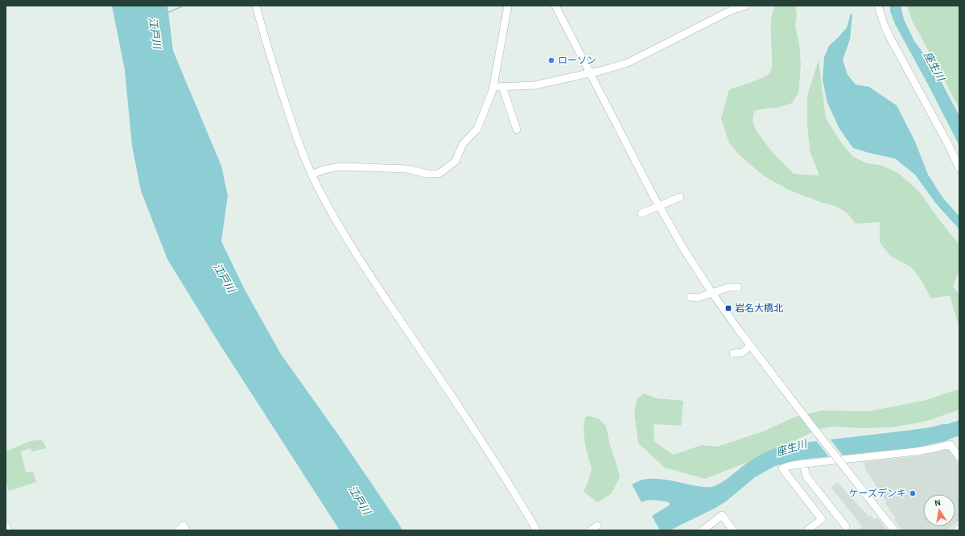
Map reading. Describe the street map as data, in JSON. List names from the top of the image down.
{
  "water": ["江戸川", "座生川"],
  "places": {
    "other": ["ローソン", "ケーズデンキ"],
    "transit": ["岩名大橋北"]
  },
  "north": "top"
}
